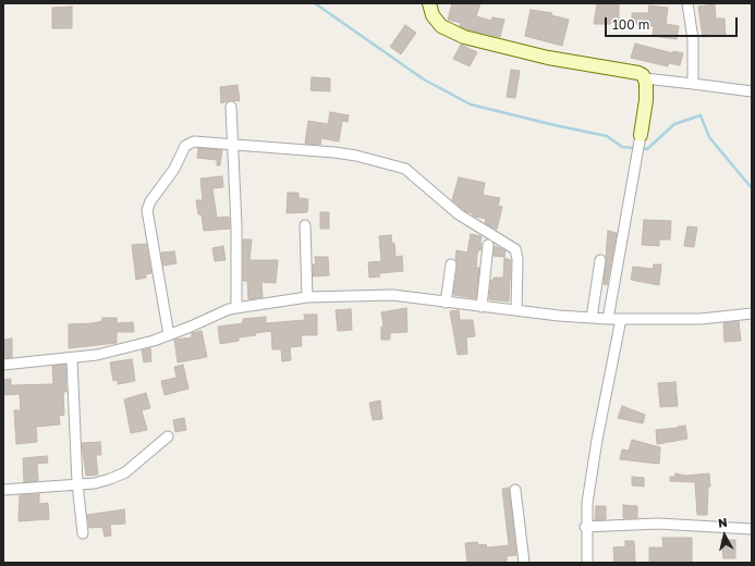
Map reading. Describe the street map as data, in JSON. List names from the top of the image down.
{
  "scale_bar": "100 m",
  "north": "top"
}
